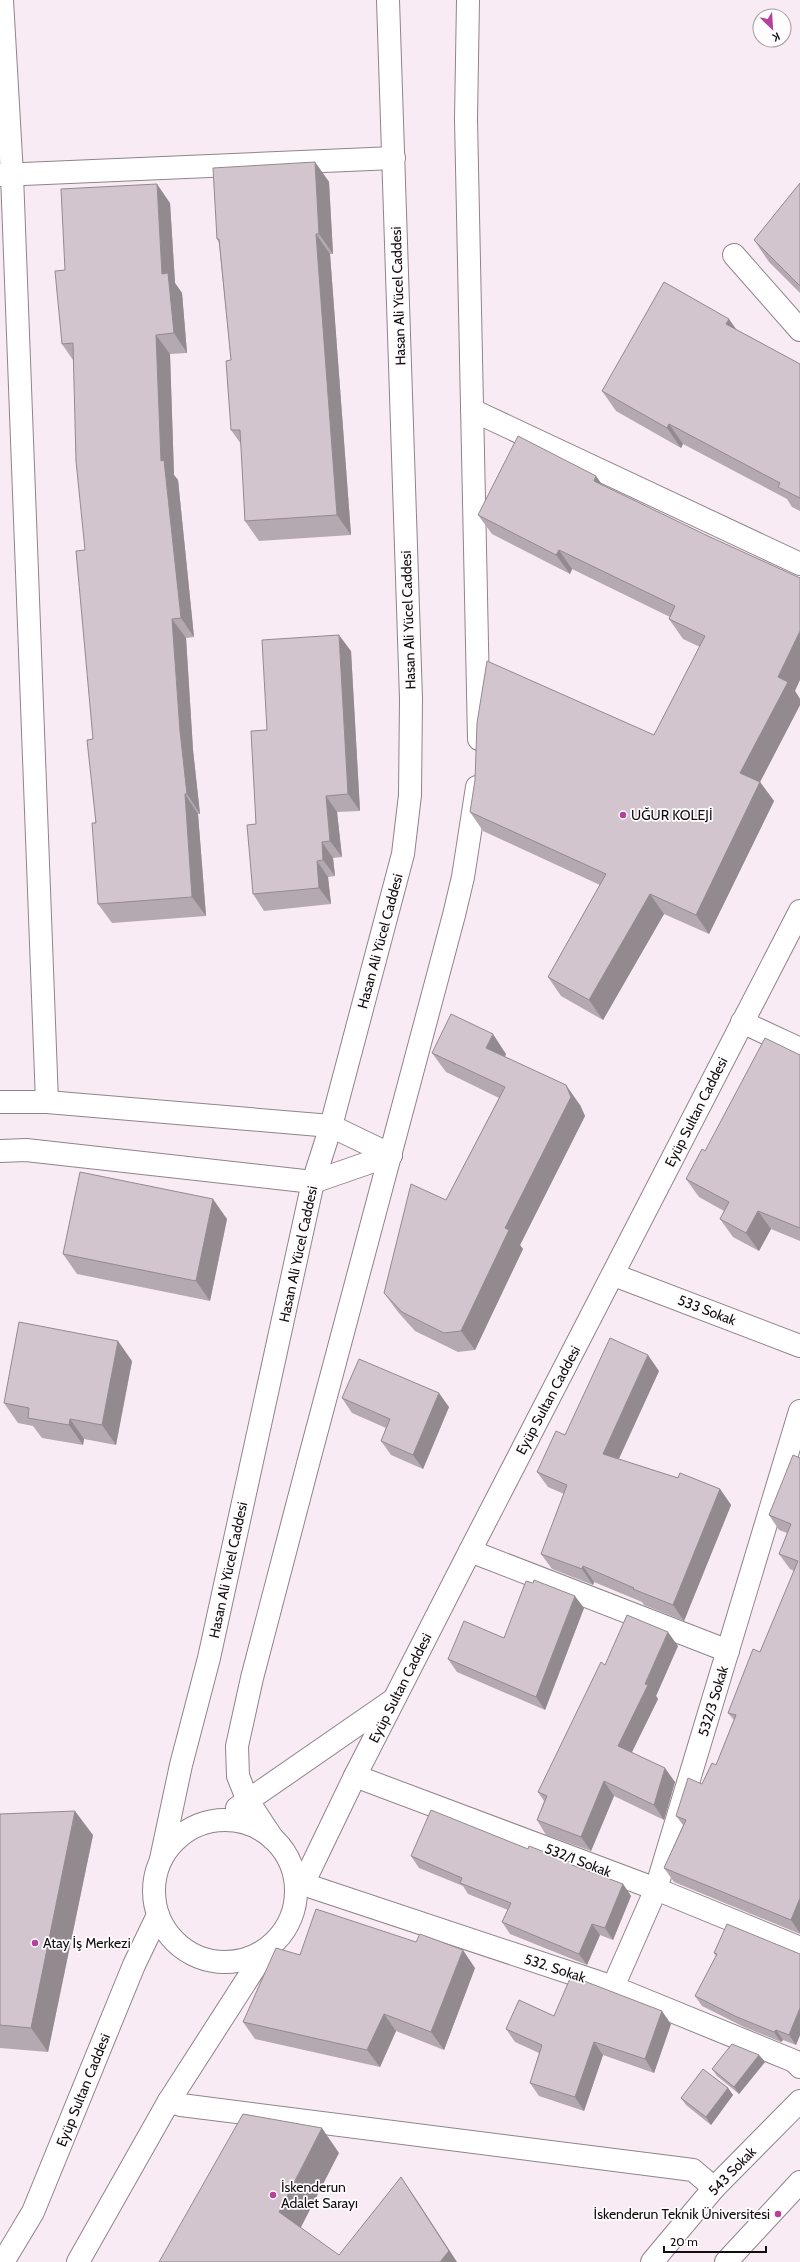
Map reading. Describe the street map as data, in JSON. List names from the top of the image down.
{
  "streets": {
    "street": [
      "Hasan Ali Yücel Caddesi",
      "Eyüp Sultan Caddesi",
      "533 Sokak",
      "532/3 Sokak",
      "532/1 Sokak",
      "532. Sokak",
      "543 Sokak"
    ]
  },
  "crossings": [
    ["Eyüp Sultan Caddesi", "533 Sokak"],
    ["Eyüp Sultan Caddesi", "532/1 Sokak"],
    ["Eyüp Sultan Caddesi", "532. Sokak"],
    ["532/3 Sokak", "532/1 Sokak"],
    ["532/3 Sokak", "532. Sokak"]
  ],
  "places": [
    "UĞUR KOLEJİ",
    "Atay İş Merkezi",
    "İskenderun Adalet Sarayı",
    "İskenderun Teknik Üniversitesi"
  ],
  "scale_bar": "20 m",
  "north": "bottom right"
}
